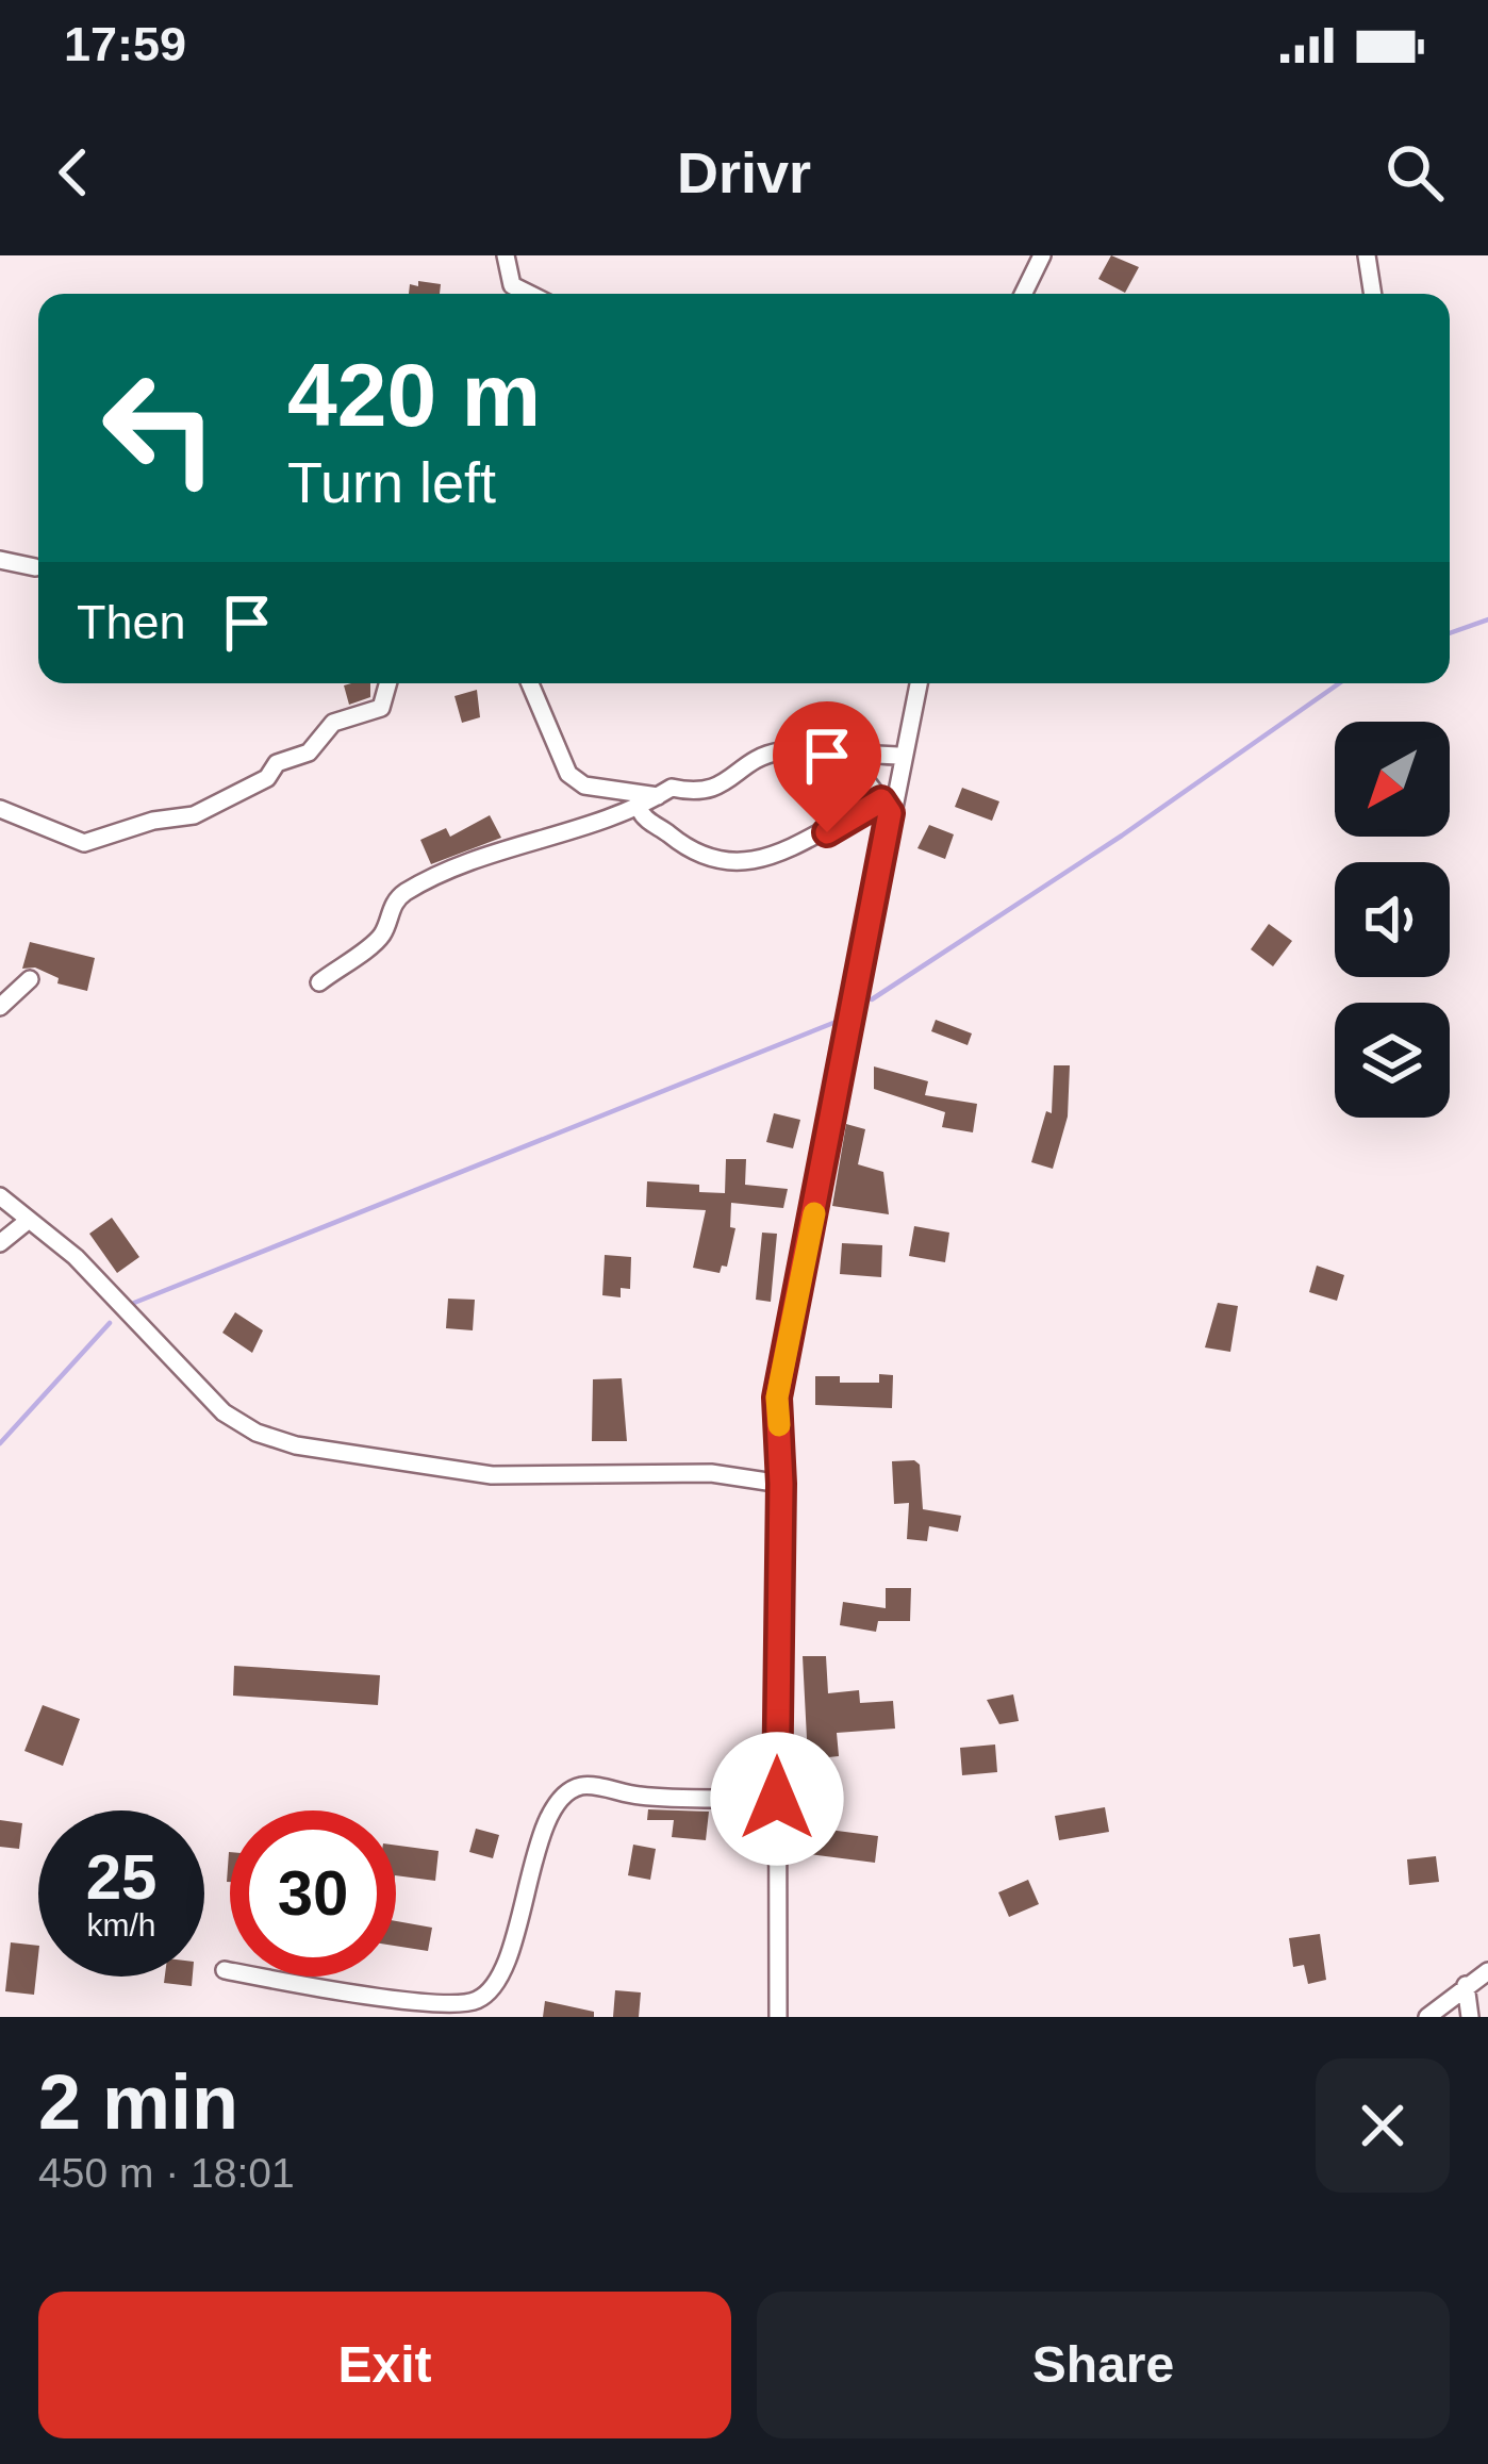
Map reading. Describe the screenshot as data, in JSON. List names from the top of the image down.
{
  "north": "bottom left",
  "page": {
    "status": "17:59",
    "header": "Drivr",
    "turn": ["420 m", "Turn left"],
    "then": "Then",
    "speed": "25 km/h",
    "limit": "30",
    "heading": ["2 min", "450 m · 18:01"],
    "buttons": ["Exit", "Share"]
  }
}
